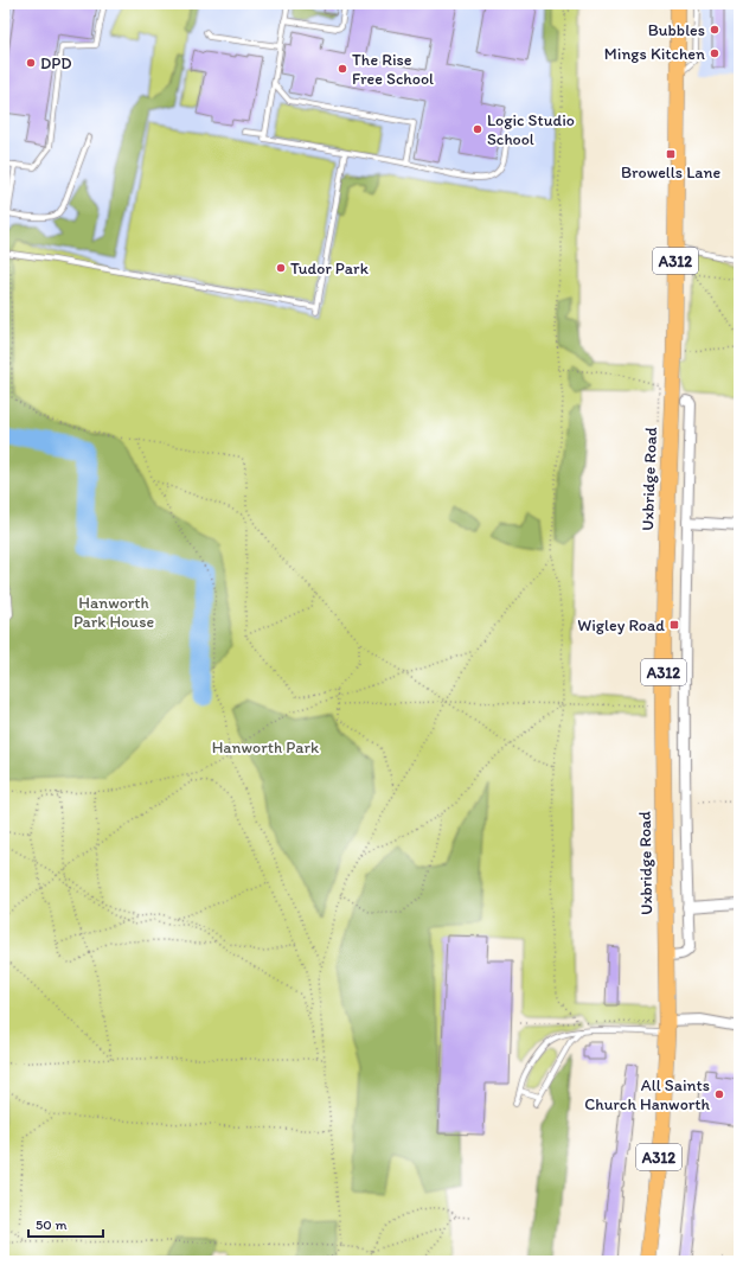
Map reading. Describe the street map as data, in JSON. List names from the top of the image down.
{
  "streets": {
    "main road": ["A312", "Uxbridge Road"]
  },
  "parks": ["Hanworth Park House", "Hanworth Park"],
  "places": {
    "other": [
      "Bubbles",
      "Mings Kitchen",
      "DPD",
      "The Rise Free School",
      "Logic Studio School",
      "Tudor Park",
      "All Saints Church Hanworth"
    ],
    "transit": ["Browells Lane", "Wigley Road"]
  },
  "scale_bar": "50 m"
}
